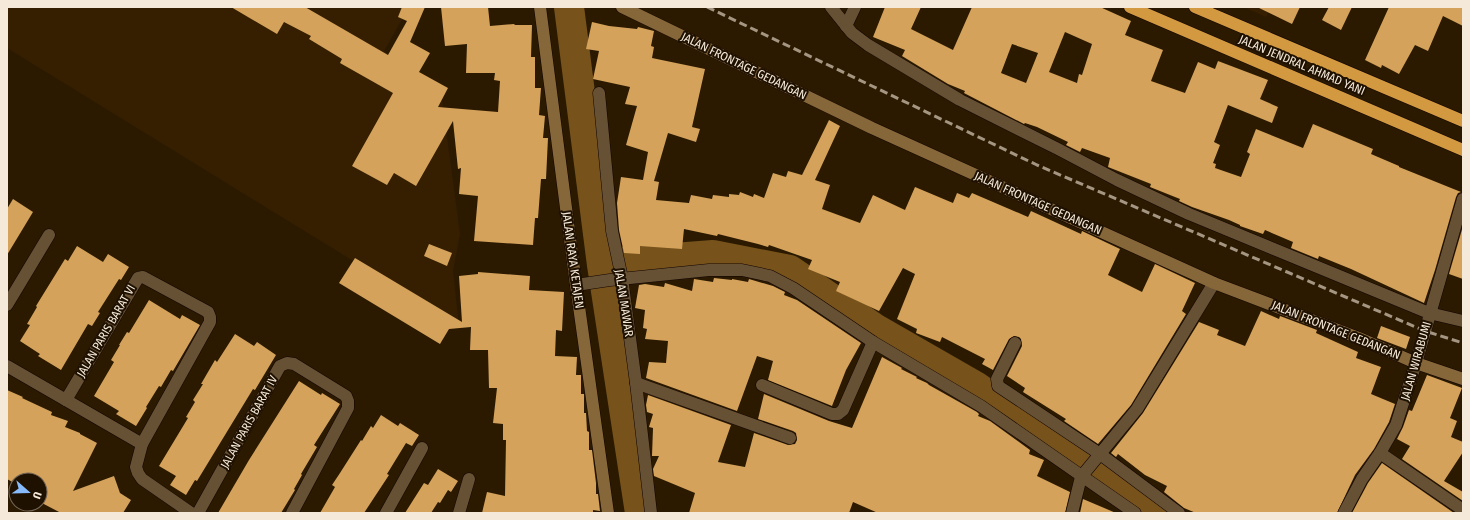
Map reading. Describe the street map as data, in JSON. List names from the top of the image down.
{
  "streets": {
    "highway": ["JALAN JENDRAL AHMAD YANI"],
    "street": [
      "JALAN FRONTAGE GEDANGAN",
      "JALAN RAYA KETAJEN",
      "JALAN MAWAR",
      "JALAN PARIS BARAT VI",
      "JALAN WIRABUMI",
      "JALAN PARIS BARAT IV"
    ]
  },
  "crossings": [
    ["JALAN FRONTAGE GEDANGAN", "JALAN WIRABUMI"]
  ],
  "north": "right"
}
